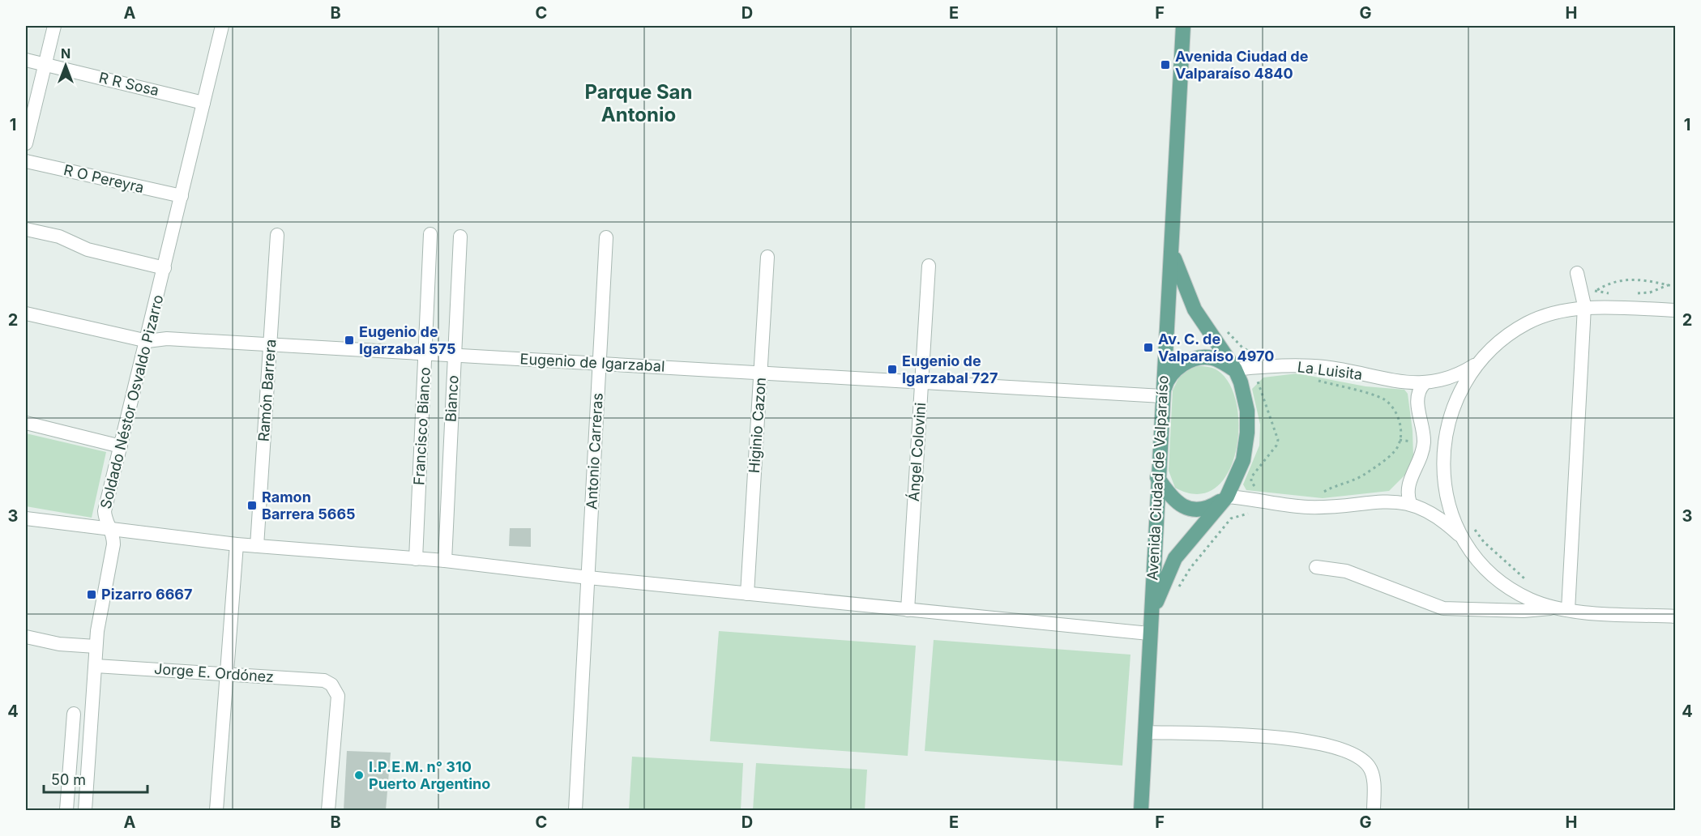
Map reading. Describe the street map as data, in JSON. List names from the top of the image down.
{
  "streets": {
    "main road": ["Avenida Ciudad de Valparaíso"],
    "street": [
      "R R Sosa",
      "R O Pereyra",
      "Eugenio de Igarzabal",
      "La Luisita",
      "Ramón Barrera",
      "Bianco",
      "Soldado Néstor Osvaldo Pizarro",
      "Higinio Cazon",
      "Francisco Bianco",
      "Antonio Carreras",
      "Ángel Colovini",
      "Jorge E. Ordónez"
    ]
  },
  "crossings": [
    ["R R Sosa", "Soldado Néstor Osvaldo Pizarro"],
    ["R O Pereyra", "Soldado Néstor Osvaldo Pizarro"],
    ["Eugenio de Igarzabal", "La Luisita"],
    ["Eugenio de Igarzabal", "Ramón Barrera"],
    ["Eugenio de Igarzabal", "Bianco"],
    ["Eugenio de Igarzabal", "Soldado Néstor Osvaldo Pizarro"],
    ["Eugenio de Igarzabal", "Higinio Cazon"],
    ["Eugenio de Igarzabal", "Francisco Bianco"],
    ["Eugenio de Igarzabal", "Antonio Carreras"],
    ["Eugenio de Igarzabal", "Ángel Colovini"],
    ["Eugenio de Igarzabal", "Avenida Ciudad de Valparaíso"],
    ["La Luisita", "Avenida Ciudad de Valparaíso"],
    ["Soldado Néstor Osvaldo Pizarro", "Jorge E. Ordónez"]
  ],
  "districts": ["Parque San Antonio"],
  "places": {
    "transit": [
      "Avenida Ciudad de Valparaíso 4840",
      "Eugenio de Igarzabal 575",
      "Av. C. de Valparaíso 4970",
      "Eugenio de Igarzabal 727",
      "Ramon Barrera 5665",
      "Pizarro 6667"
    ],
    "other": ["I.P.E.M. n° 310 Puerto Argentino"]
  },
  "scale_bar": "50 m",
  "north": "top",
  "grid": {
    "columns": [
      "A",
      "B",
      "C",
      "D",
      "E",
      "F",
      "G",
      "H"
    ],
    "rows": [
      "1",
      "2",
      "3",
      "4"
    ]
  }
}
